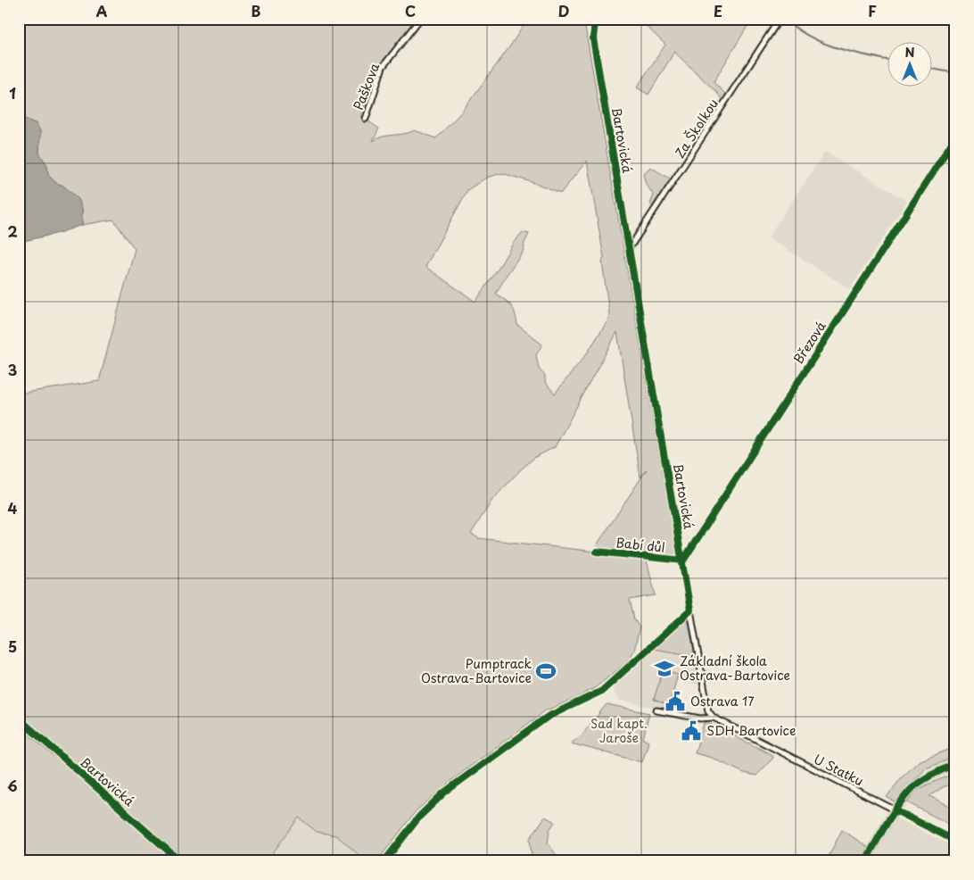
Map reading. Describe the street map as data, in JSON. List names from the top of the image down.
{
  "streets": {
    "street": [
      "Paškova",
      "Za Školkou",
      "Bartovická",
      "Březová",
      "Babí důl",
      "U Statku"
    ]
  },
  "crossings": [
    ["Za Školkou", "Bartovická"],
    ["Bartovická", "Březová"],
    ["Bartovická", "Babí důl"],
    ["Březová", "Babí důl"]
  ],
  "parks": ["Sad kapt. Jaroše"],
  "places": {
    "school or university": ["Základní škola Ostrava-Bartovice"],
    "sports": ["Pumptrack Ostrava-Bartovice"],
    "public building": ["Ostrava 17", "SDH Bartovice"]
  },
  "north": "top",
  "grid": {
    "columns": [
      "A",
      "B",
      "C",
      "D",
      "E",
      "F"
    ],
    "rows": [
      "1",
      "2",
      "3",
      "4",
      "5",
      "6"
    ]
  }
}
